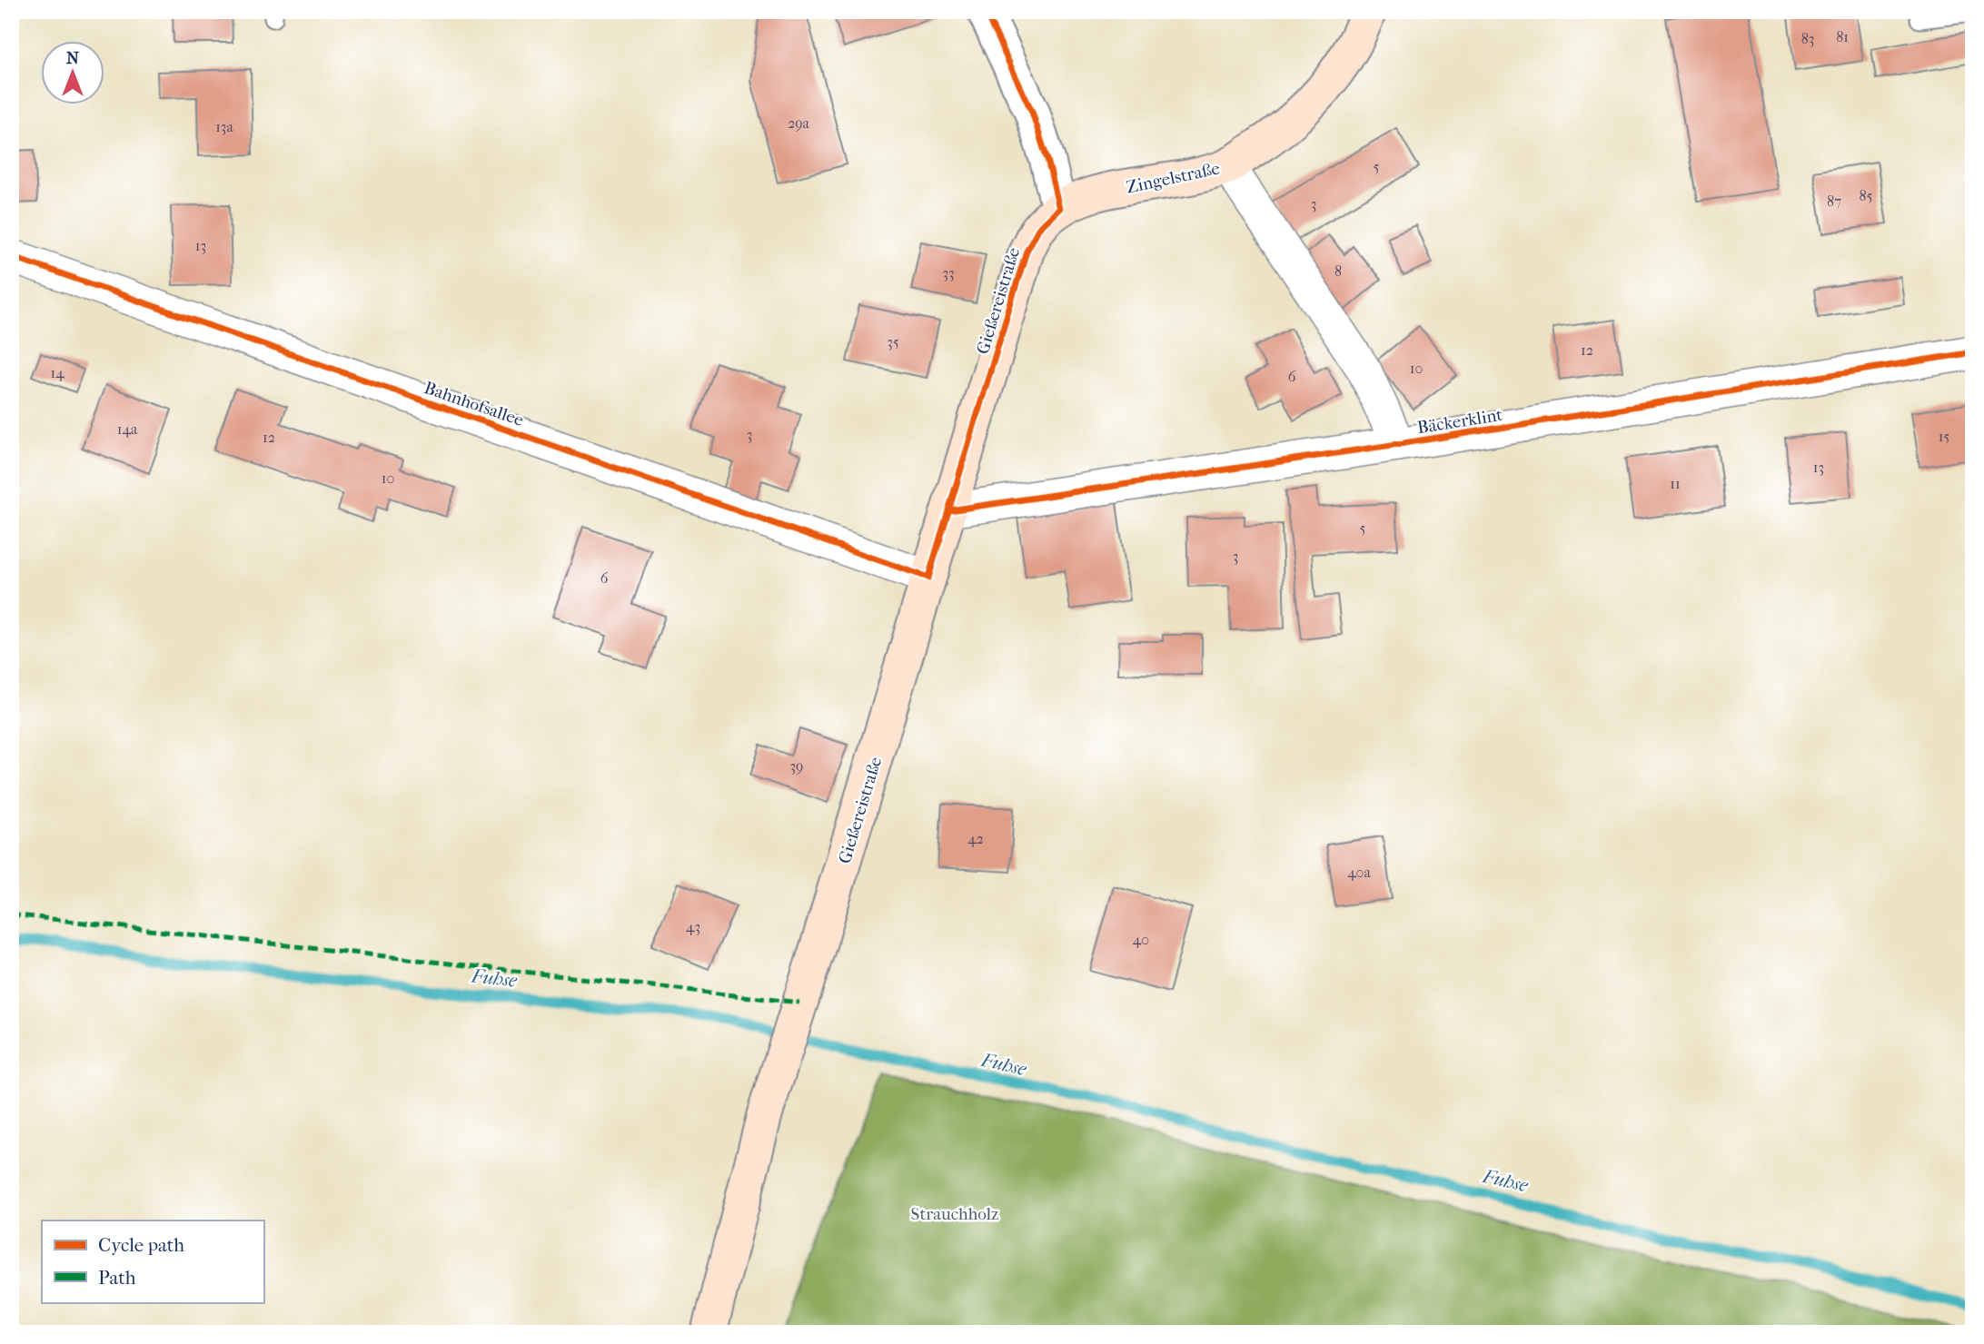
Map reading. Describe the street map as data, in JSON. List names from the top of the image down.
{
  "streets": {
    "main road": ["Zingelstraße", "Gießereistraße"],
    "street": ["Bahnhofsallee", "Bäckerklint"]
  },
  "crossings": [
    ["Zingelstraße", "Gießereistraße"],
    ["Zingelstraße", "Bäckerklint"],
    ["Gießereistraße", "Bahnhofsallee"],
    ["Gießereistraße", "Bäckerklint"]
  ],
  "water": ["Fuhse"],
  "parks": ["Strauchholz"],
  "house_numbers": [
    "81",
    "83",
    "29a",
    "13a",
    "5",
    "85",
    "87",
    "3",
    "13",
    "8",
    "33",
    "35",
    "12",
    "10",
    "14",
    "6",
    "14a",
    "3",
    "15",
    "12",
    "13",
    "10",
    "11",
    "5",
    "3",
    "6",
    "39",
    "42",
    "40a",
    "43",
    "40"
  ],
  "legend": ["Cycle path", "Path"],
  "north": "top"
}
